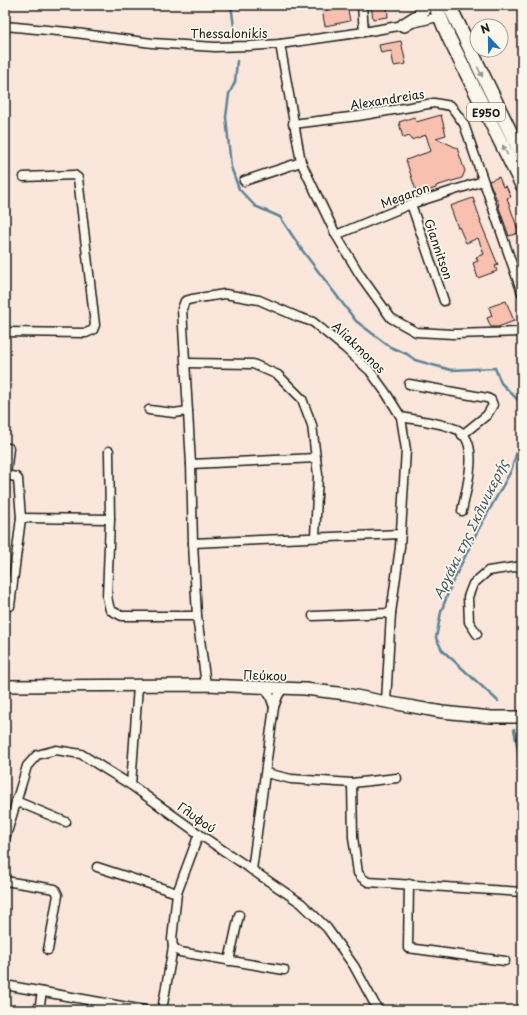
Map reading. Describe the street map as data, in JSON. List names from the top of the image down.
{
  "streets": {
    "main road": ["E950", "Πεύκου"],
    "street": [
      "Thessalonikis",
      "Alexandreias",
      "Megaron",
      "Giannitson",
      "Aliakmonos",
      "Γλυφού"
    ]
  },
  "crossings": [
    ["Thessalonikis", "E950"],
    ["Alexandreias", "Megaron"],
    ["Megaron", "Giannitson"],
    ["Aliakmonos", "Πεύκου"]
  ],
  "water": ["Αργάκι της Σκλινικερής"],
  "north": "top"
}
